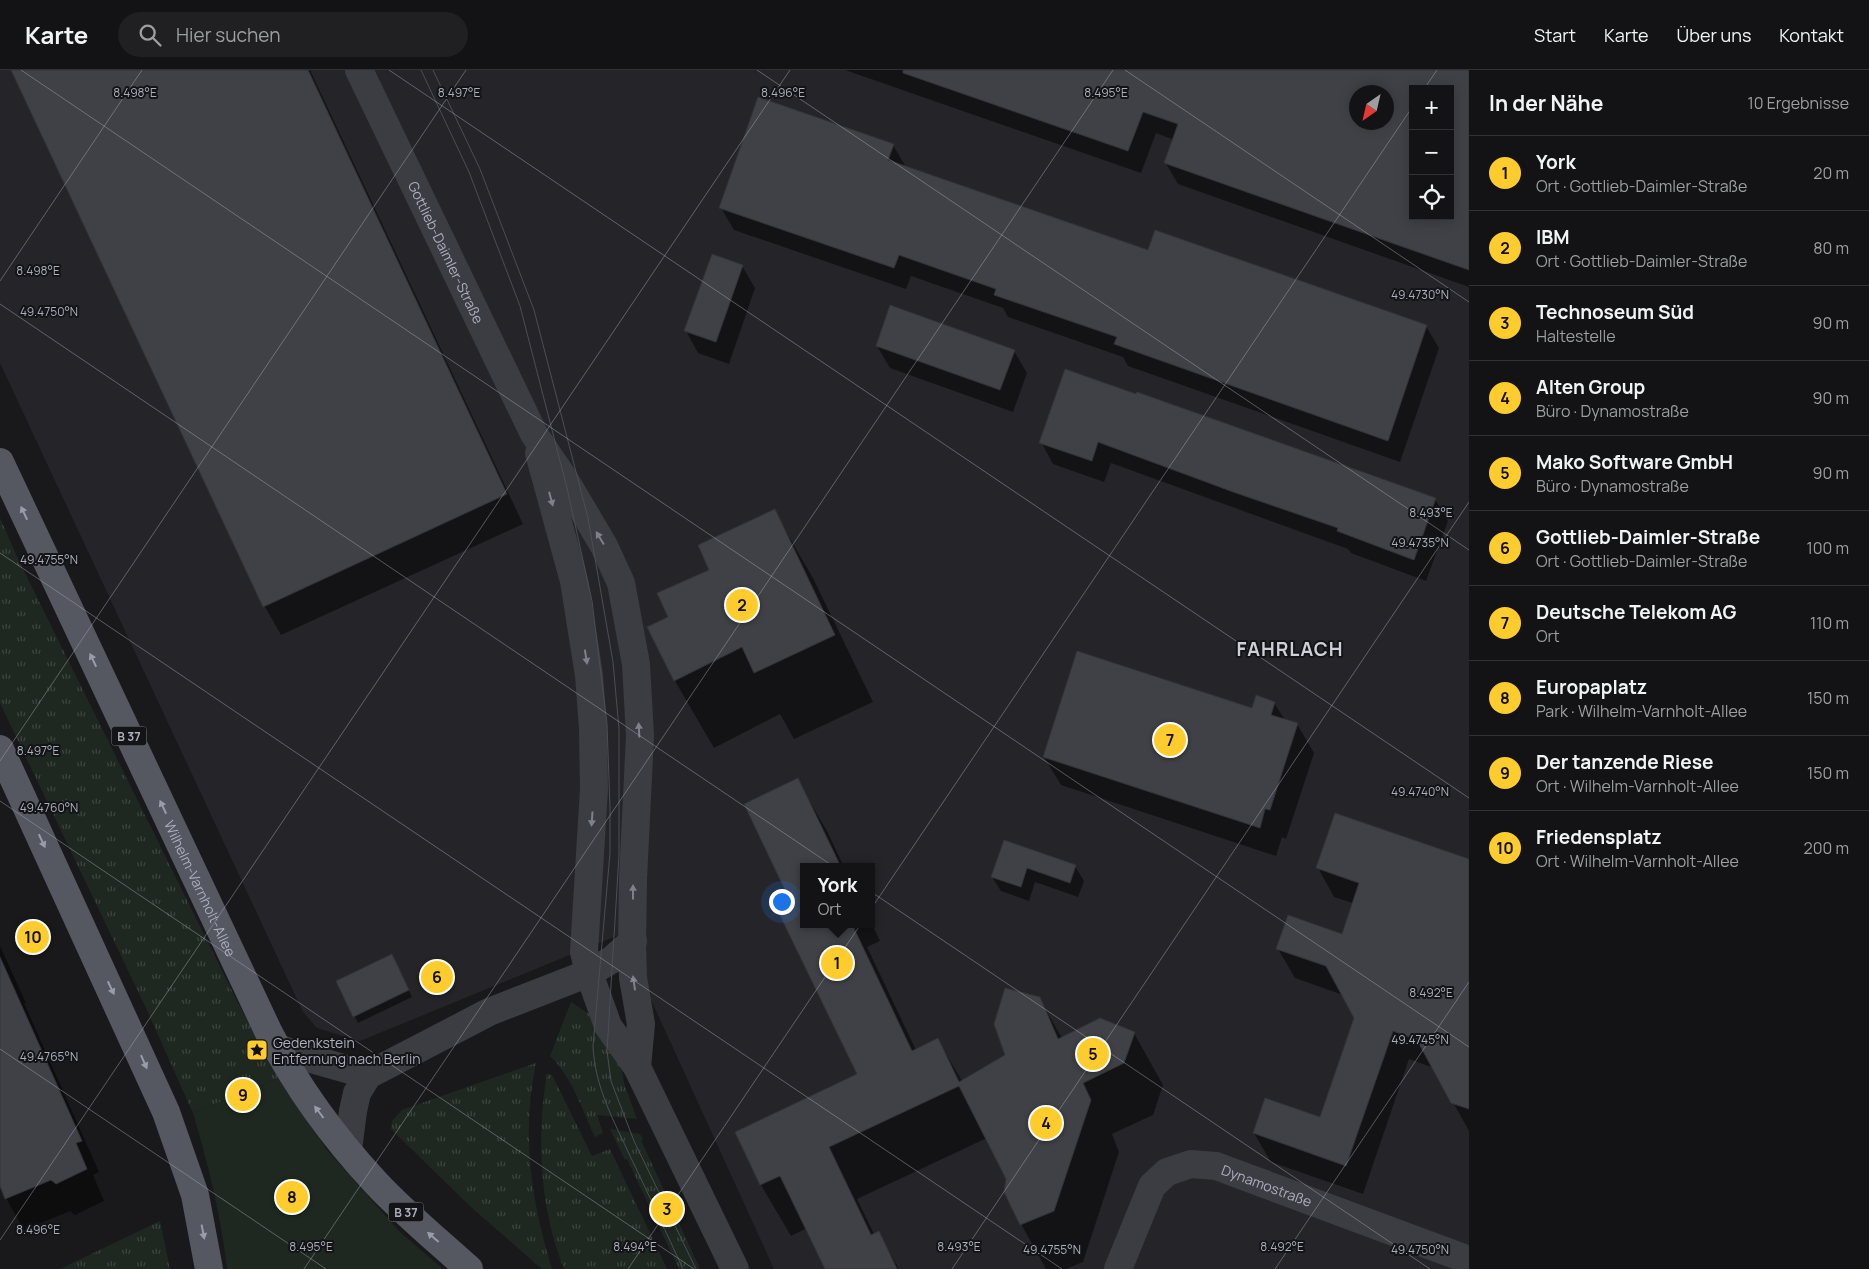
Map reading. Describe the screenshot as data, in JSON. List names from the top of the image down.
{
  "streets": {
    "main road": ["B 37", "Wilhelm-Varnholt-Allee"],
    "street": ["Gottlieb-Daimler-Straße", "Dynamostraße"]
  },
  "districts": ["FAHRLACH"],
  "places": {
    "place": ["Gedenkstein Entfernung nach Berlin"]
  },
  "north": "bottom left",
  "page": {
    "header": "Karte",
    "search": "Hier suchen",
    "nav": [
      "Start",
      "Karte",
      "Über uns",
      "Kontakt"
    ],
    "heading": ["In der Nähe", "10 Ergebnisse"],
    "map_buttons": ["+", "−"],
    "list": [
      {
        "mark": "1",
        "name": "York",
        "note": "Ort · Gottlieb-Daimler-Straße",
        "value": "20 m"
      },
      {
        "mark": "2",
        "name": "IBM",
        "note": "Ort · Gottlieb-Daimler-Straße",
        "value": "80 m"
      },
      {
        "mark": "3",
        "name": "Technoseum Süd",
        "note": "Haltestelle",
        "value": "90 m"
      },
      {
        "mark": "4",
        "name": "Alten Group",
        "note": "Büro · Dynamostraße",
        "value": "90 m"
      },
      {
        "mark": "5",
        "name": "Mako Software GmbH",
        "note": "Büro · Dynamostraße",
        "value": "90 m"
      },
      {
        "mark": "6",
        "name": "Gottlieb-Daimler-Straße",
        "note": "Ort · Gottlieb-Daimler-Straße",
        "value": "100 m"
      },
      {
        "mark": "7",
        "name": "Deutsche Telekom AG",
        "note": "Ort",
        "value": "110 m"
      },
      {
        "mark": "8",
        "name": "Europaplatz",
        "note": "Park · Wilhelm-Varnholt-Allee",
        "value": "150 m"
      },
      {
        "mark": "9",
        "name": "Der tanzende Riese",
        "note": "Ort · Wilhelm-Varnholt-Allee",
        "value": "150 m"
      },
      {
        "mark": "10",
        "name": "Friedensplatz",
        "note": "Ort · Wilhelm-Varnholt-Allee",
        "value": "200 m"
      }
    ],
    "pins": [
      "2",
      "7",
      "10",
      "1",
      "6",
      "5",
      "9",
      "4",
      "8",
      "3"
    ],
    "popup": ["York", "Ort"]
  },
  "coordinates": [
    "8.498°E",
    "8.497°E",
    "8.496°E",
    "8.495°E",
    "49.4730°N",
    "49.4750°N",
    "8.493°E",
    "49.4735°N",
    "49.4755°N",
    "49.4740°N",
    "49.4760°N",
    "8.492°E",
    "49.4745°N",
    "49.4765°N",
    "8.494°E"
  ]
}
